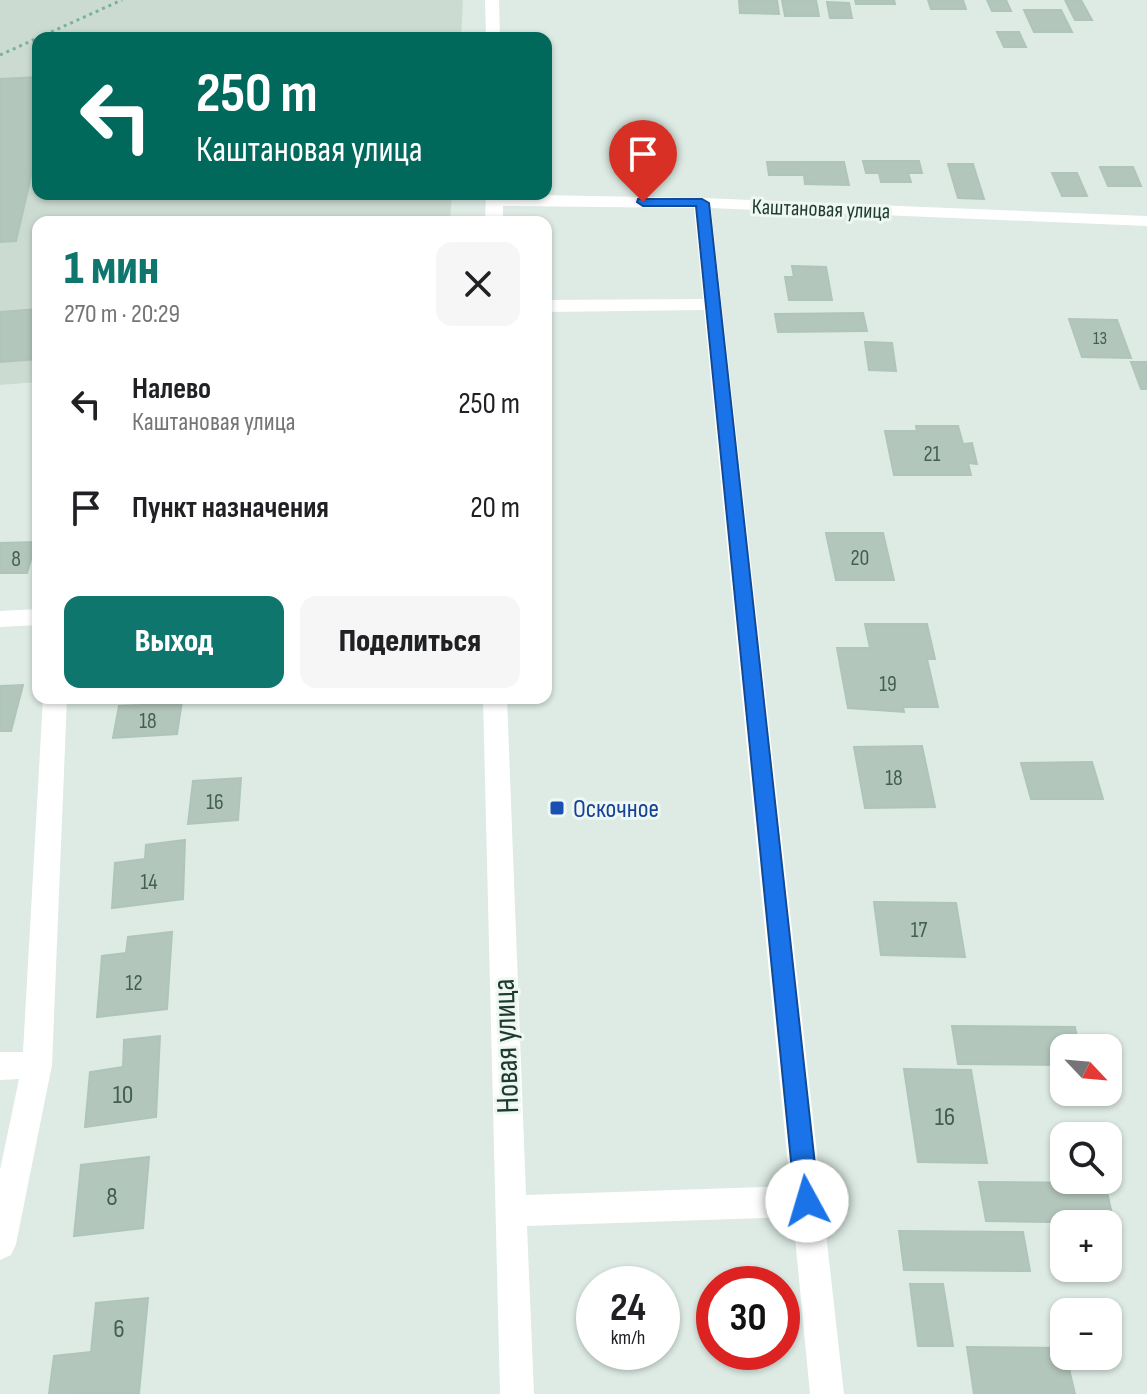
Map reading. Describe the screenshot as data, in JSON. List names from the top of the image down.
{
  "streets": {
    "street": ["Каштановая улица", "Новая улица"]
  },
  "places": {
    "transit": ["Оскочное"]
  },
  "house_numbers": [
    "13",
    "21",
    "20",
    "8",
    "19",
    "18",
    "18",
    "16",
    "14",
    "17",
    "12",
    "10",
    "16",
    "8",
    "6"
  ],
  "north": "bottom right",
  "page": {
    "turn": ["250 m", "Каштановая улица"],
    "heading": ["1 мин", "270 m · 20:29"],
    "list": [
      {
        "name": "Налево",
        "note": "Каштановая улица",
        "value": "250 m"
      },
      {
        "name": "Пункт назначения",
        "value": "20 m"
      }
    ],
    "buttons": ["Выход", "Поделиться"],
    "map_buttons": ["+", "−"],
    "speed": "24 km/h",
    "limit": "30"
  }
}
